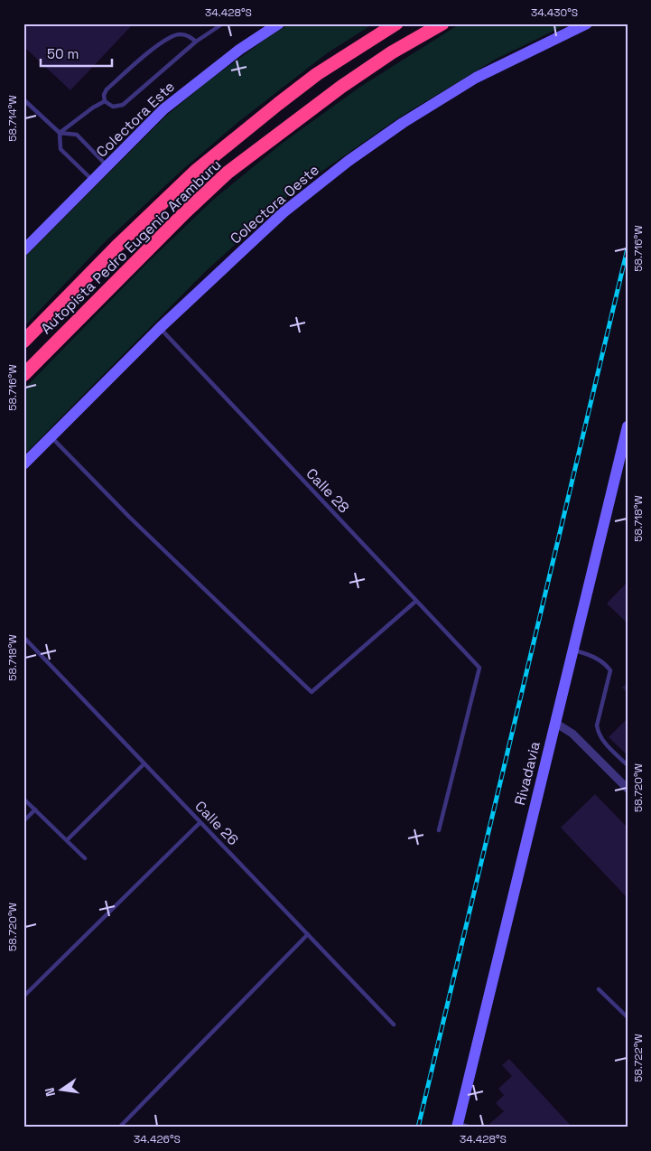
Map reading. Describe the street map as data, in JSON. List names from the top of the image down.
{
  "streets": {
    "highway": ["Autopista Pedro Eugenio Aramburu"],
    "street": ["Colectora Este", "Colectora Oeste", "Rivadavia"],
    "lane": ["Calle 28", "Calle 26"]
  },
  "crossings": [
    ["Colectora Oeste", "Calle 28"]
  ],
  "scale_bar": "50 m",
  "north": "left",
  "coordinates": [
    "34.428°S",
    "34.430°S",
    "58.714°W",
    "58.716°W",
    "58.718°W",
    "58.720°W",
    "58.722°W",
    "34.426°S"
  ]
}
